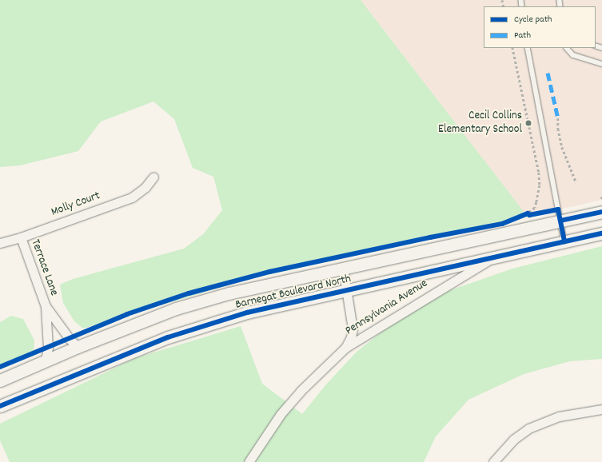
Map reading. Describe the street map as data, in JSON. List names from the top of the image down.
{
  "streets": {
    "street": [
      "Molly Court",
      "Terrace Lane",
      "Barnegat Boulevard North",
      "Pennsylvania Avenue"
    ]
  },
  "crossings": [
    ["Molly Court", "Terrace Lane"],
    ["Terrace Lane", "Barnegat Boulevard North"],
    ["Barnegat Boulevard North", "Pennsylvania Avenue"]
  ],
  "places": ["Cecil Collins Elementary School"],
  "legend": ["Cycle path", "Path"]
}
